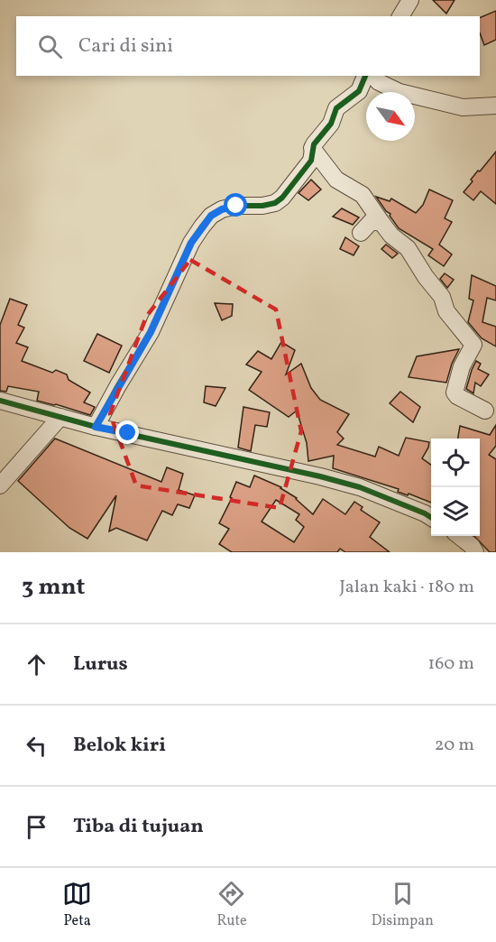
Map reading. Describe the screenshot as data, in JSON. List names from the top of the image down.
{
  "north": "bottom right",
  "page": {
    "search": "Cari di sini",
    "heading": ["3 mnt", "Jalan kaki · 180 m"],
    "list": [
      ["Lurus", "160 m"],
      ["Belok kiri", "20 m"],
      "Tiba di tujuan"
    ],
    "nav": ["Peta", "Rute", "Disimpan"]
  }
}
